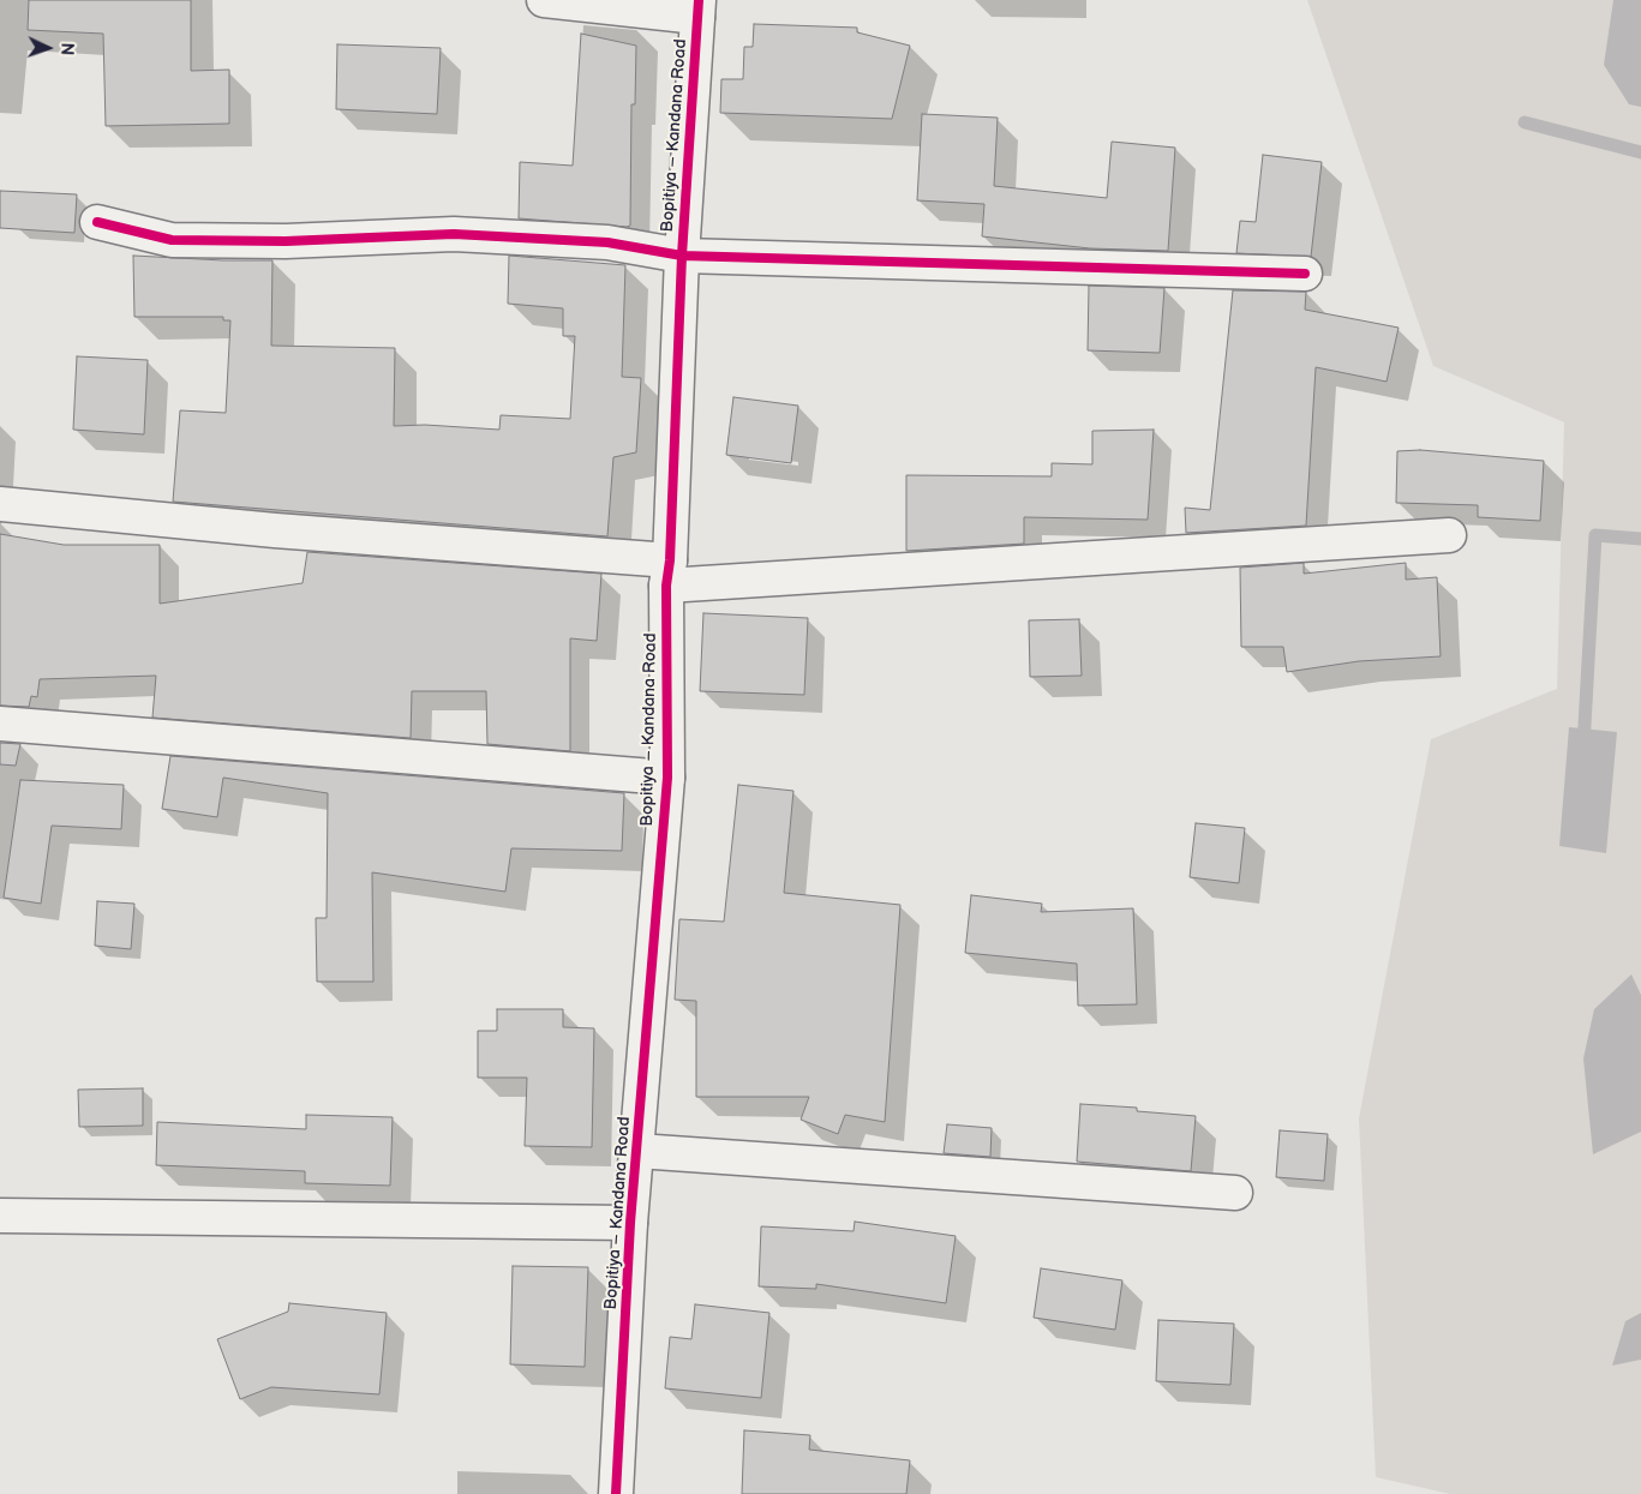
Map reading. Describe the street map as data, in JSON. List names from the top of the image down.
{
  "streets": {
    "street": ["Bopitiya – Kandana Road"]
  },
  "north": "right"
}
